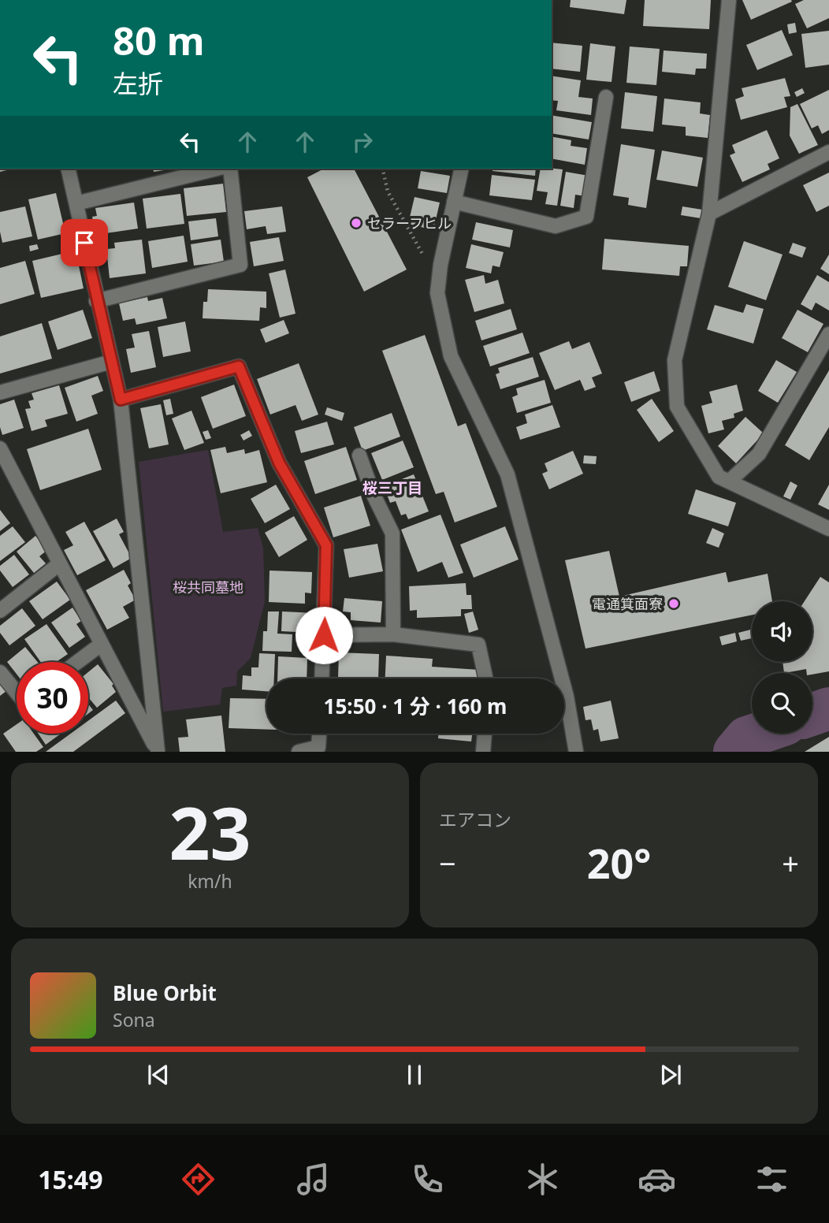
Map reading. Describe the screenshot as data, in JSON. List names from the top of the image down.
{
  "districts": ["桜三丁目"],
  "parks": ["桜共同墓地"],
  "places": ["セラーフヒル", "電通箕面寮"],
  "page": {
    "turn": ["80 m", "左折"],
    "limit": "30",
    "trip": "15:50 · 1 分 · 160 m",
    "tile": [
      ["23", "km/h"],
      "エアコン"
    ],
    "heat": ["−", "20°", "+"],
    "song": ["Blue Orbit", "Sona"],
    "tabs": "15:49"
  }
}
